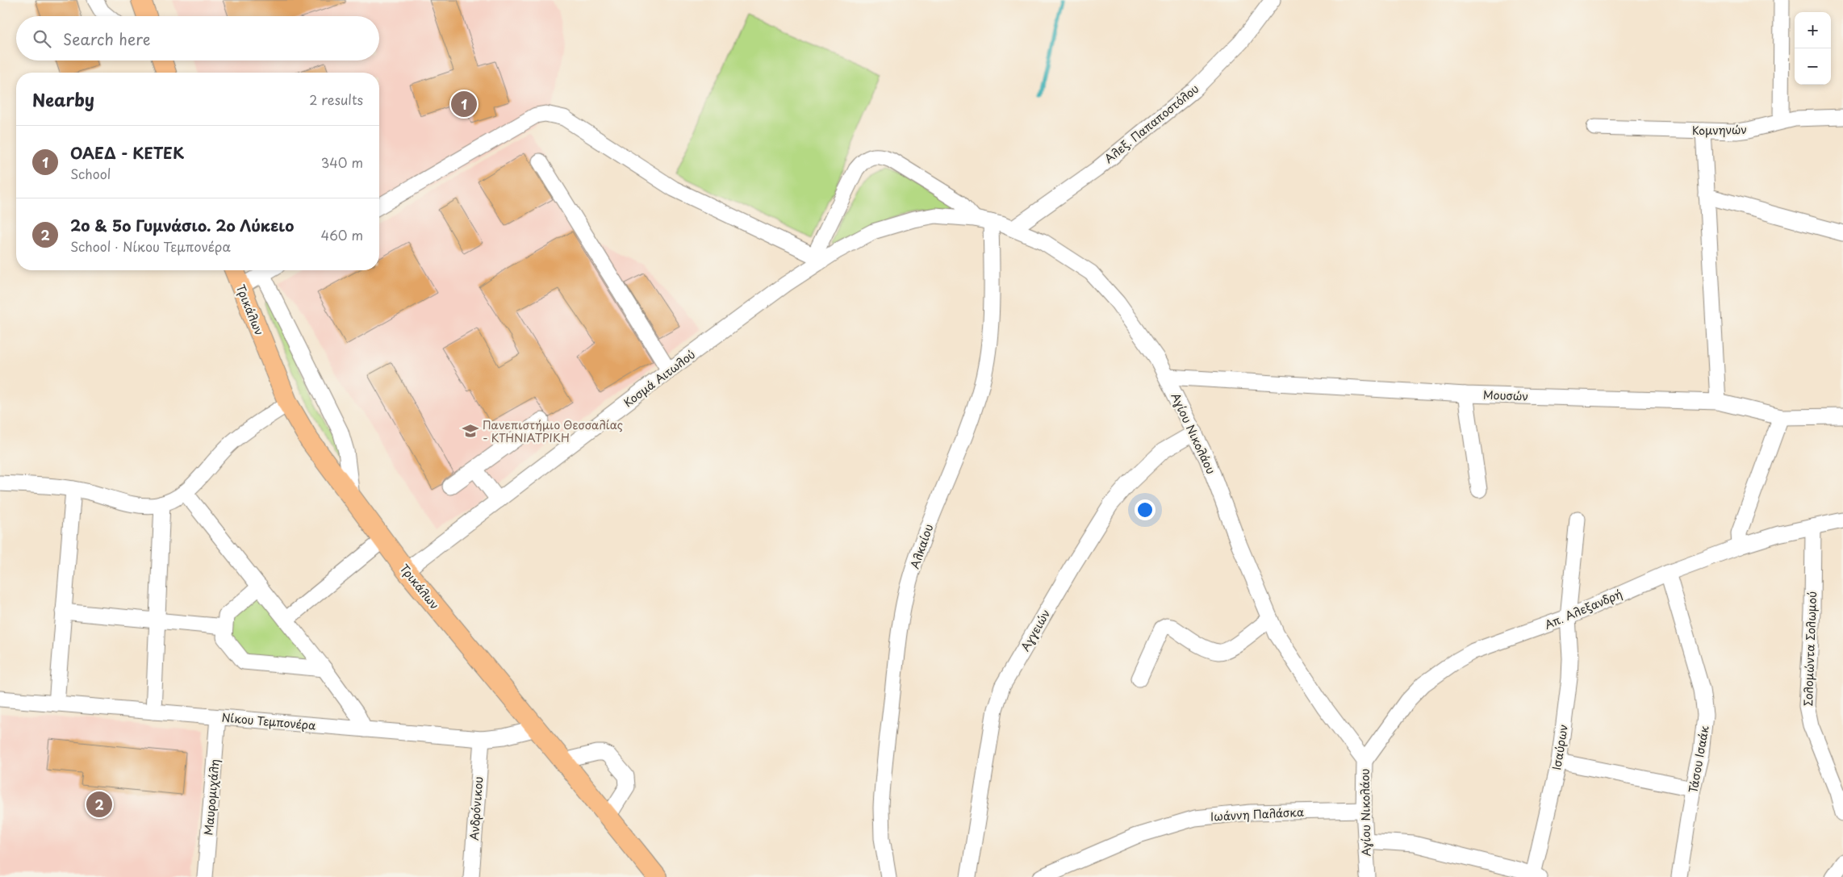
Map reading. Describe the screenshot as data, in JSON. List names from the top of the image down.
{
  "streets": {
    "main road": ["Τρικάλων"],
    "street": [
      "Αλεξ. Παπαποστόλου",
      "Κομνηνών",
      "Κοσμά Αιτωλού",
      "Μουσών",
      "Αγίου Νικολάου",
      "Αλκαίου",
      "Απ. Αλεξανδρή",
      "Αγγειών",
      "Σολομώντα Σολωμού",
      "Νίκου Τεμπονέρα",
      "Ισαύρων",
      "Τάσου Ισαάκ",
      "Μαυρομιχάλη",
      "Ανδρόνικου",
      "Ιωάννη Παλάσκα"
    ]
  },
  "crossings": [
    ["Αλεξ. Παπαποστόλου", "Αγίου Νικολάου"],
    ["Τρικάλων", "Κοσμά Αιτωλού"],
    ["Τρικάλων", "Νίκου Τεμπονέρα"],
    ["Κοσμά Αιτωλού", "Αγίου Νικολάου"],
    ["Μουσών", "Αγίου Νικολάου"],
    ["Αγίου Νικολάου", "Αλκαίου"],
    ["Αγίου Νικολάου", "Απ. Αλεξανδρή"],
    ["Αγίου Νικολάου", "Αγγειών"],
    ["Αγίου Νικολάου", "Ιωάννη Παλάσκα"],
    ["Απ. Αλεξανδρή", "Σολομώντα Σολωμού"],
    ["Απ. Αλεξανδρή", "Ισαύρων"],
    ["Απ. Αλεξανδρή", "Τάσου Ισαάκ"],
    ["Νίκου Τεμπονέρα", "Μαυρομιχάλη"],
    ["Νίκου Τεμπονέρα", "Ανδρόνικου"]
  ],
  "places": {
    "school or university": ["Πανεπιστήμιο Θεσσαλίας - ΚΤΗΝΙΑΤΡΙΚΗ"]
  },
  "page": {
    "map_buttons": ["+", "−"],
    "search": "Search here",
    "heading": ["Nearby", "2 results"],
    "pins": ["1", "2"],
    "list": [
      {
        "mark": "1",
        "name": "ΟΑΕΔ - ΚΕΤΕΚ",
        "note": "School",
        "value": "340 m"
      },
      {
        "mark": "2",
        "name": "2ο & 5ο Γυμνάσιο. 2ο Λύκειο",
        "note": "School · Νίκου Τεμπονέρα",
        "value": "460 m"
      }
    ]
  }
}
